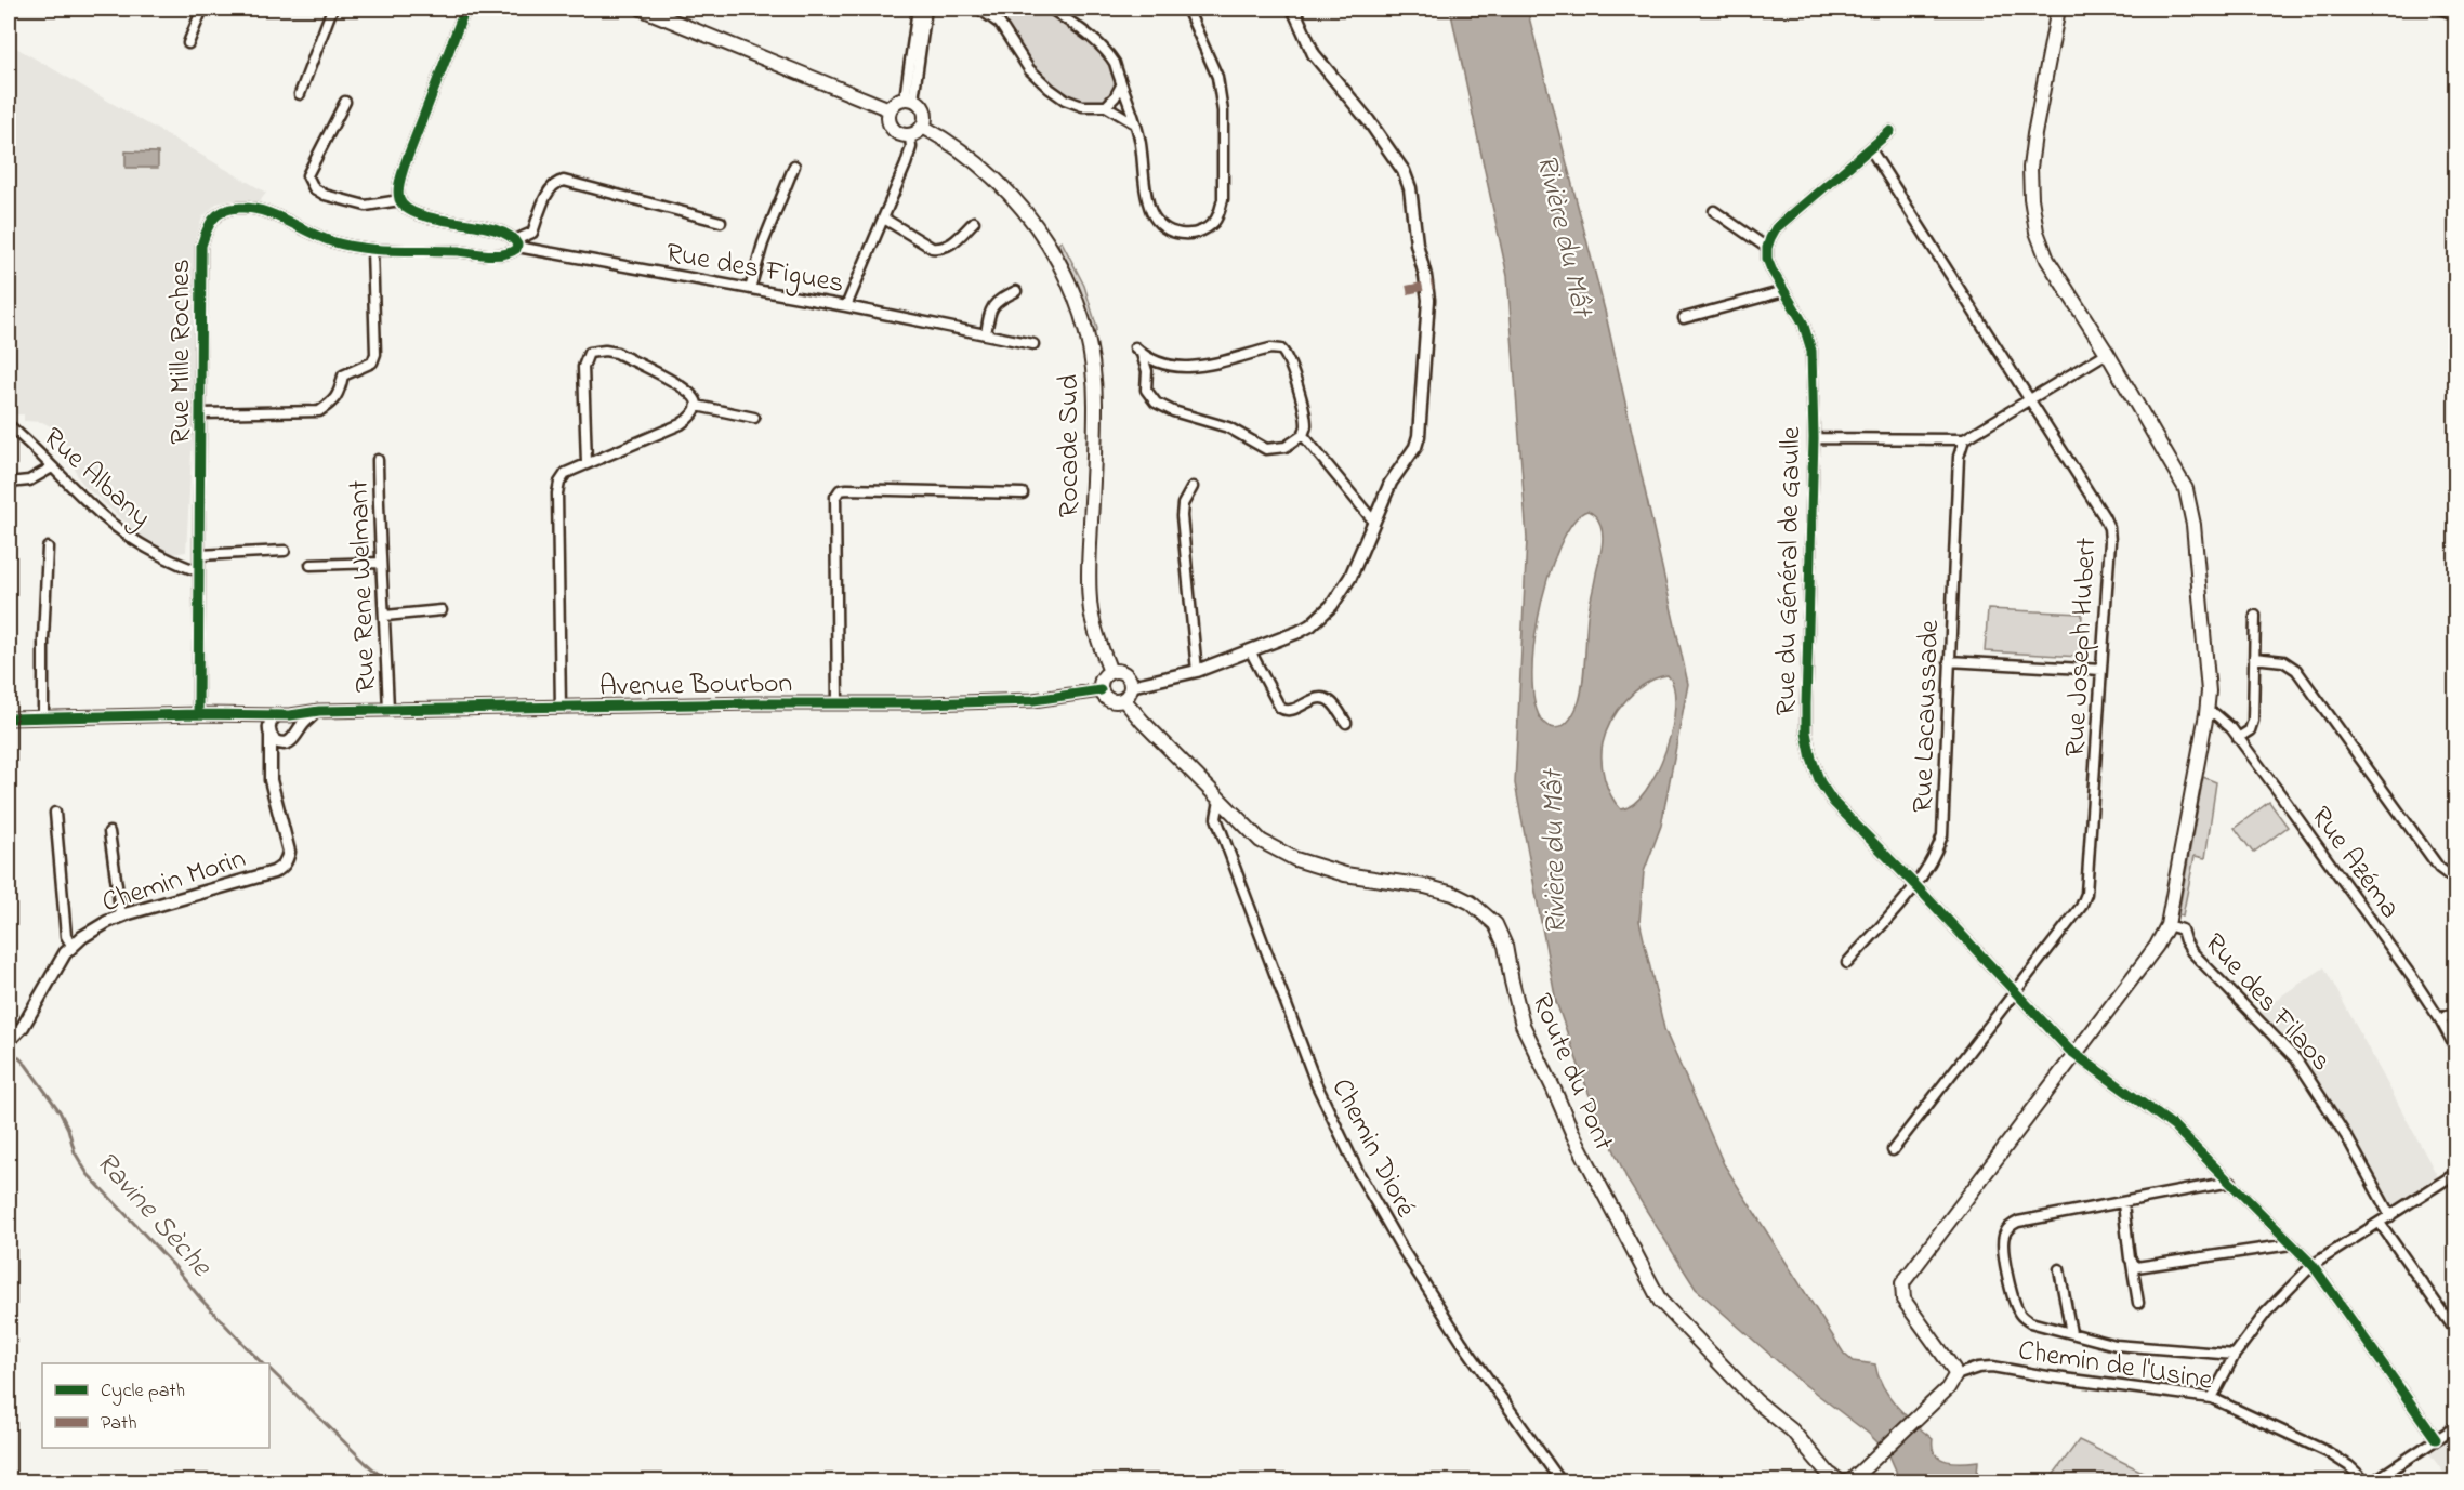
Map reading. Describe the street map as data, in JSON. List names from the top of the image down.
{
  "streets": {
    "main road": ["Rocade Sud", "Route du Pont"],
    "street": [
      "Rue des Figues",
      "Rue Mille Roches",
      "Rue Albany",
      "Rue du Général de Gaulle",
      "Rue Rene Welmant",
      "Rue Joseph Hubert",
      "Avenue Bourbon",
      "Rue Lacaussade",
      "Rue Azéma",
      "Chemin Morin",
      "Rue des Filaos",
      "Chemin Dioré",
      "Chemin de l'Usine"
    ]
  },
  "crossings": [
    ["Rue des Figues", "Rue Mille Roches"],
    ["Rue Mille Roches", "Rue Albany"],
    ["Rocade Sud", "Avenue Bourbon"],
    ["Rocade Sud", "Route du Pont"],
    ["Rue du Général de Gaulle", "Rue Joseph Hubert"],
    ["Rue du Général de Gaulle", "Rue Lacaussade"],
    ["Rue Rene Welmant", "Avenue Bourbon"],
    ["Avenue Bourbon", "Chemin Morin"],
    ["Avenue Bourbon", "Route du Pont"],
    ["Route du Pont", "Chemin Dioré"]
  ],
  "water": ["Rivière du Mât", "Ravine Sèche"],
  "legend": ["Cycle path", "Path"]
}
